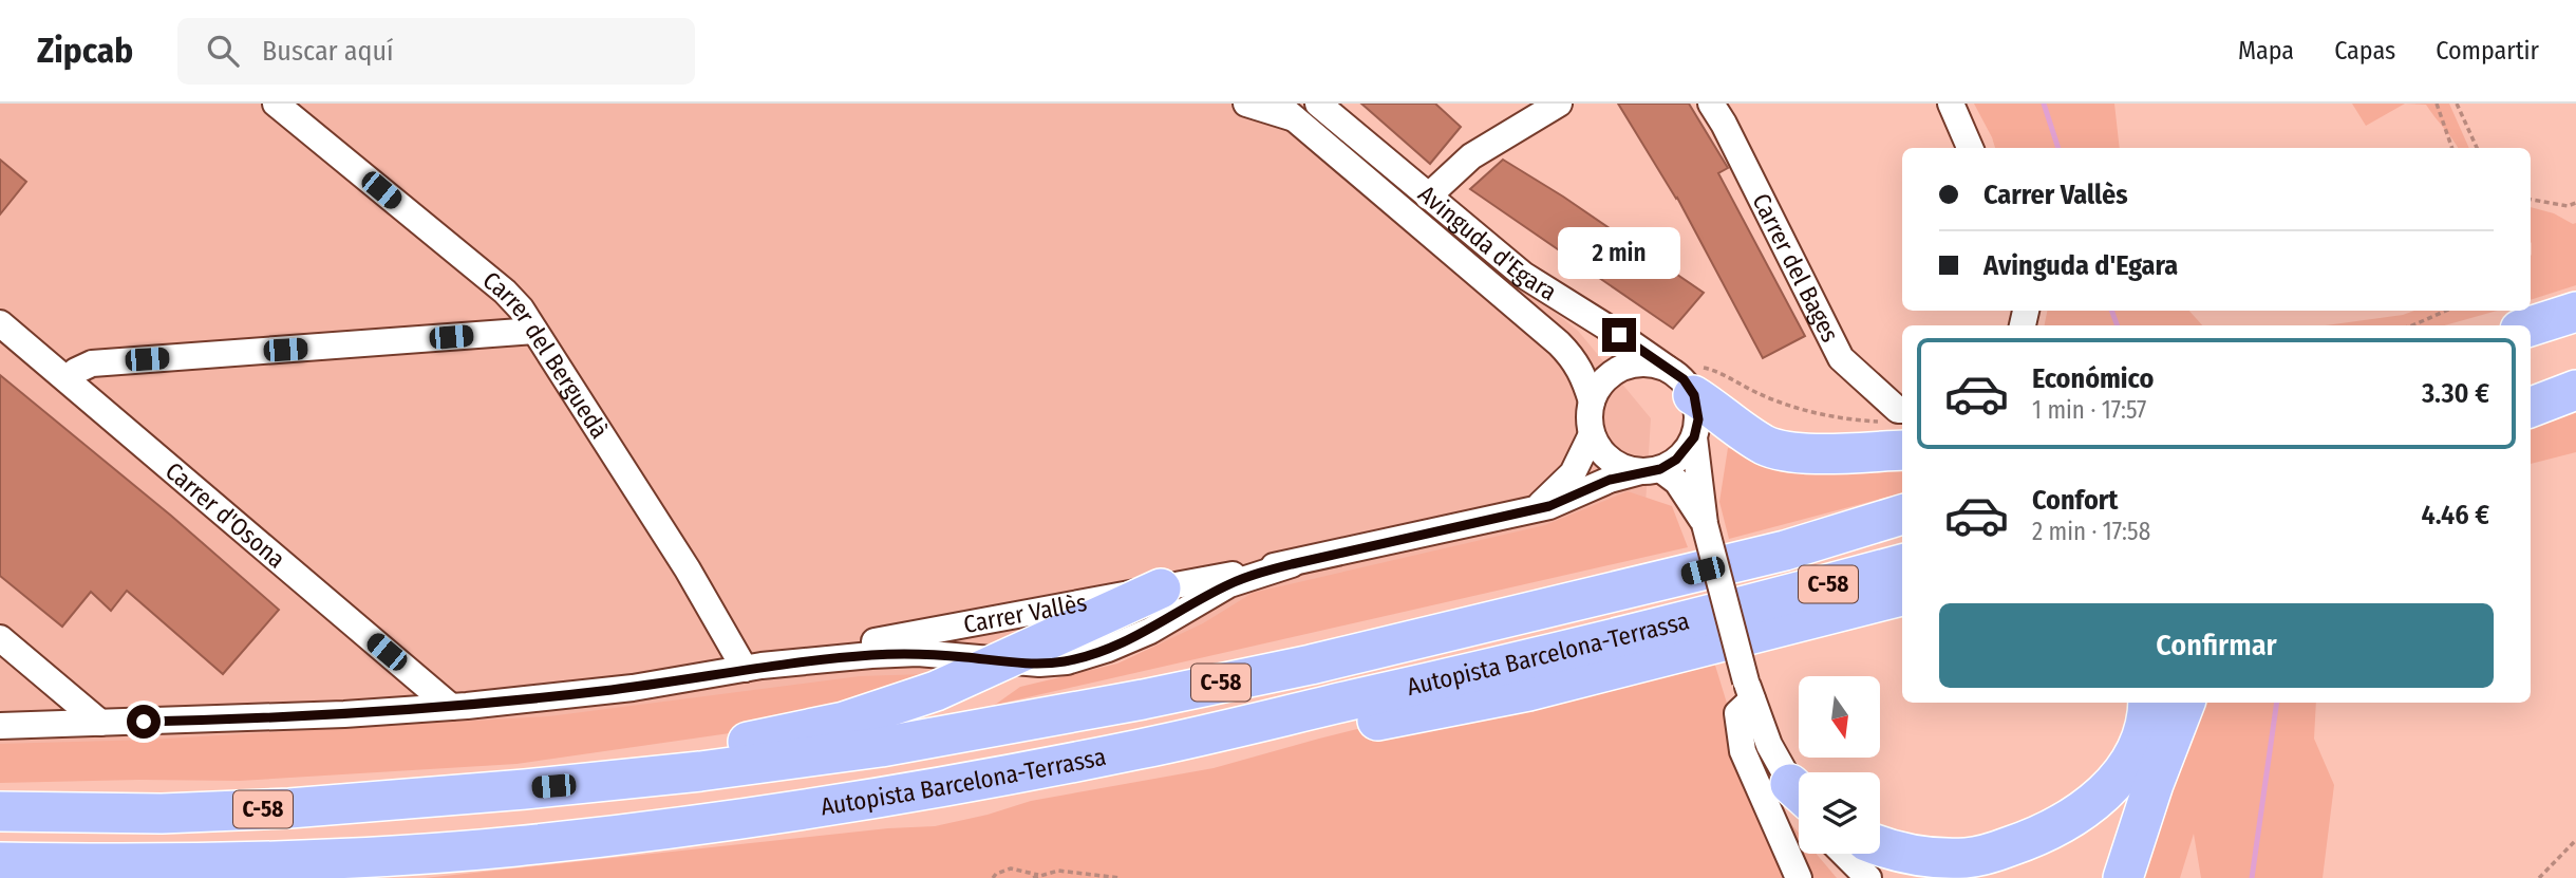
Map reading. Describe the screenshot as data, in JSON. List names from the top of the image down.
{
  "streets": {
    "highway": ["C-58", "Autopista Barcelona-Terrassa"],
    "street": [
      "Avinguda d'Egara",
      "Carrer del Bages",
      "Carrer del Berguedà",
      "Carrer d'Osona",
      "Carrer Vallès"
    ]
  },
  "crossings": [
    ["Avinguda d'Egara", "Carrer Vallès"],
    ["Carrer del Berguedà", "Carrer Vallès"],
    ["Carrer d'Osona", "Carrer Vallès"]
  ],
  "north": "bottom",
  "page": {
    "header": "Zipcab",
    "search": "Buscar aquí",
    "nav": ["Mapa", "Capas", "Compartir"],
    "banner": ["Carrer Vallès", "Avinguda d'Egara"],
    "bubble": "2 min",
    "list": [
      {
        "name": "Económico",
        "note": "1 min · 17:57",
        "value": "3.30 €"
      },
      {
        "name": "Confort",
        "note": "2 min · 17:58",
        "value": "4.46 €"
      }
    ],
    "buttons": "Confirmar"
  }
}
